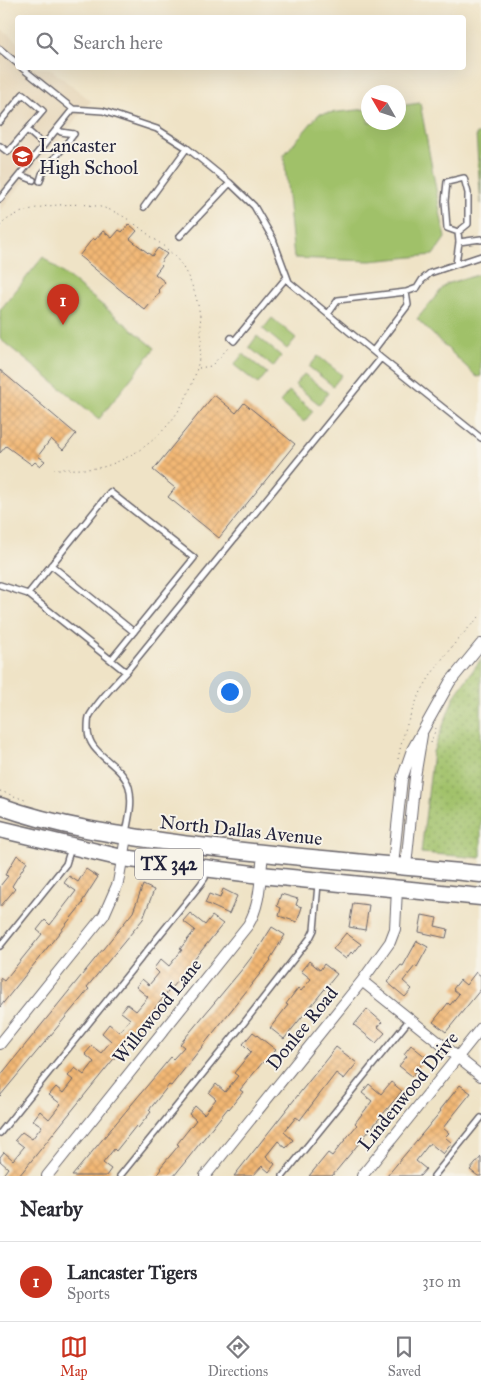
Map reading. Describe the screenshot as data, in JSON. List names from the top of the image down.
{
  "streets": {
    "main road": ["North Dallas Avenue", "TX 342"],
    "street": ["Willowood Lane", "Donlee Road", "Lindenwood Drive"]
  },
  "crossings": [
    ["North Dallas Avenue", "Willowood Lane"],
    ["TX 342", "Willowood Lane"],
    ["TX 342", "Donlee Road"]
  ],
  "places": {
    "school or university": ["Lancaster High School"]
  },
  "north": "top left",
  "page": {
    "search": "Search here",
    "pins": "1",
    "heading": "Nearby",
    "list": [
      {
        "mark": "1",
        "name": "Lancaster Tigers",
        "note": "Sports",
        "value": "310 m"
      }
    ],
    "nav": ["Map", "Directions", "Saved"]
  }
}
